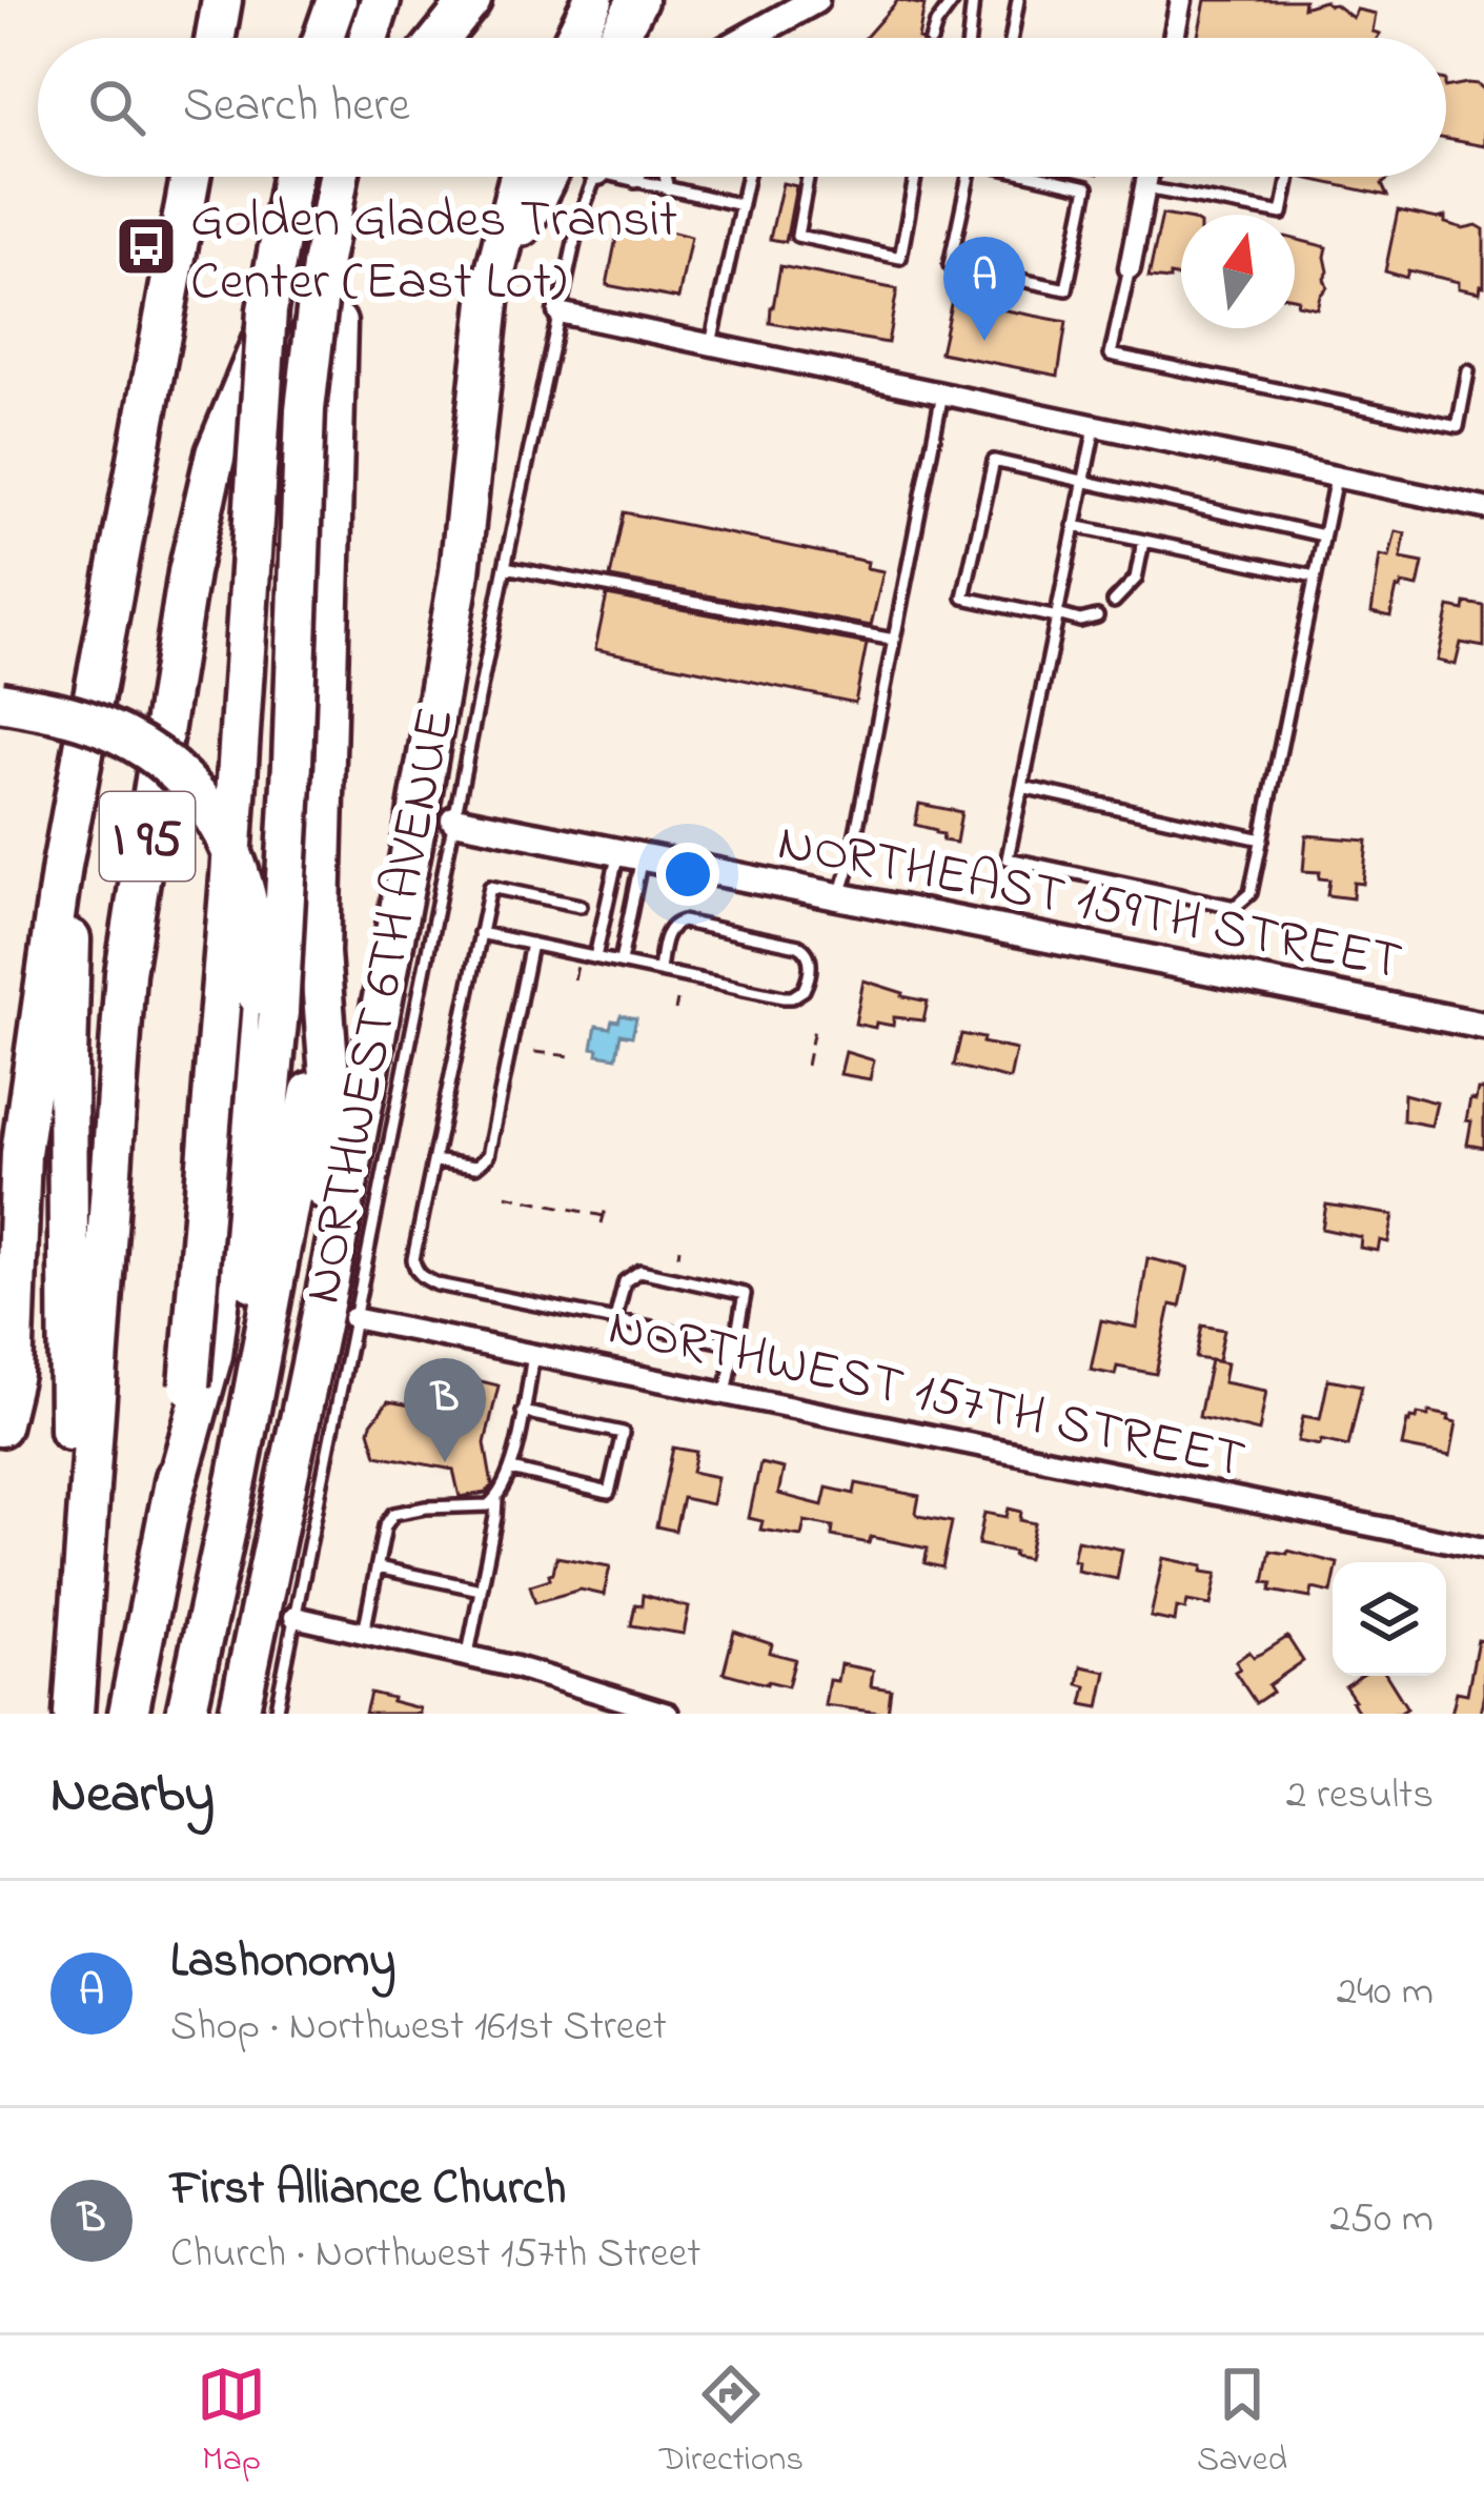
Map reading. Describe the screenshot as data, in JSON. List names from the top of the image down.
{
  "streets": {
    "highway": ["I 95"],
    "street": ["NORTHEAST 159TH STREET", "NORTHWEST 157TH STREET"],
    "lane": ["NORTHWEST 6TH AVENUE"]
  },
  "crossings": [
    ["NORTHEAST 159TH STREET", "NORTHWEST 6TH AVENUE"],
    ["NORTHWEST 6TH AVENUE", "NORTHWEST 157TH STREET"]
  ],
  "places": {
    "bus stop": ["Golden Glades Transit Center (East Lot)"]
  },
  "north": "top",
  "page": {
    "search": "Search here",
    "pins": ["A", "B"],
    "heading": ["Nearby", "2 results"],
    "list": [
      {
        "mark": "A",
        "name": "Lashonomy",
        "note": "Shop · Northwest 161st Street",
        "value": "240 m"
      },
      {
        "mark": "B",
        "name": "First Alliance Church",
        "note": "Church · Northwest 157th Street",
        "value": "250 m"
      }
    ],
    "nav": ["Map", "Directions", "Saved"]
  }
}
